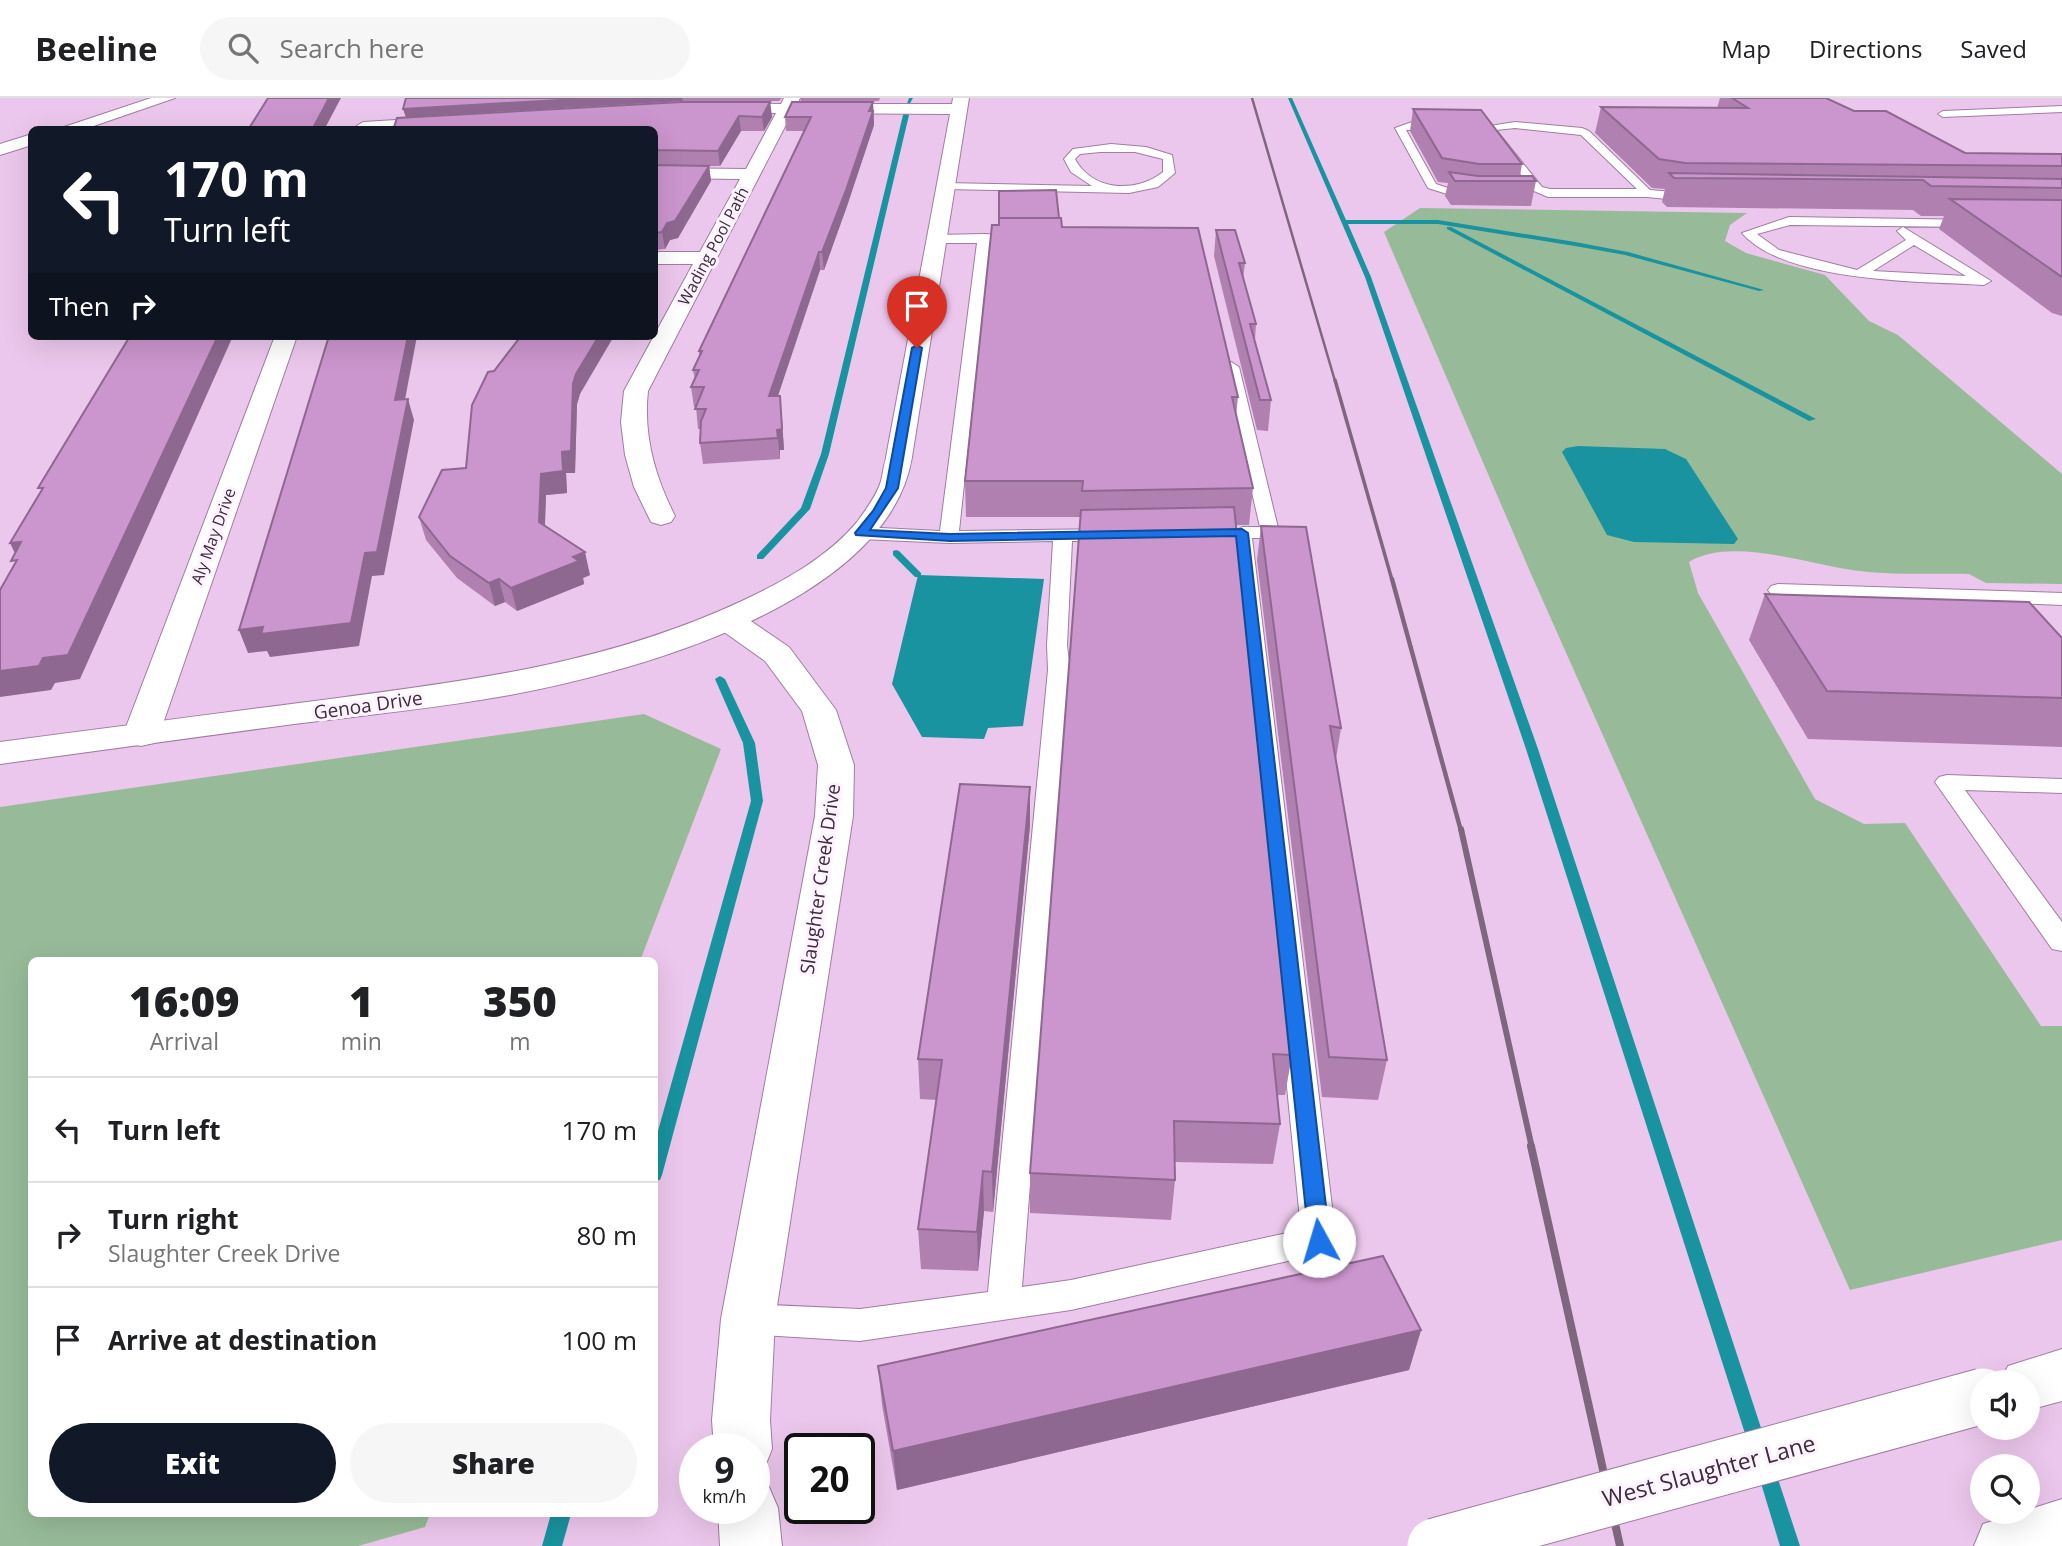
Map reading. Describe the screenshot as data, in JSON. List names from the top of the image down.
{
  "streets": {
    "street": [
      "Wading Pool Path",
      "Aly May Drive",
      "Genoa Drive",
      "Slaughter Creek Drive",
      "West Slaughter Lane"
    ]
  },
  "crossings": [
    ["Aly May Drive", "Genoa Drive"],
    ["Genoa Drive", "Slaughter Creek Drive"]
  ],
  "page": {
    "header": "Beeline",
    "search": "Search here",
    "nav": ["Map", "Directions", "Saved"],
    "turn": ["170 m", "Turn left"],
    "then": "Then",
    "eta": [
      "16:09",
      "Arrival",
      "1",
      "min",
      "350",
      "m"
    ],
    "list": [
      {
        "name": "Turn left",
        "value": "170 m"
      },
      {
        "name": "Turn right",
        "note": "Slaughter Creek Drive",
        "value": "80 m"
      },
      {
        "name": "Arrive at destination",
        "value": "100 m"
      }
    ],
    "buttons": ["Exit", "Share"],
    "speed": "9 km/h",
    "limit": "20"
  }
}
